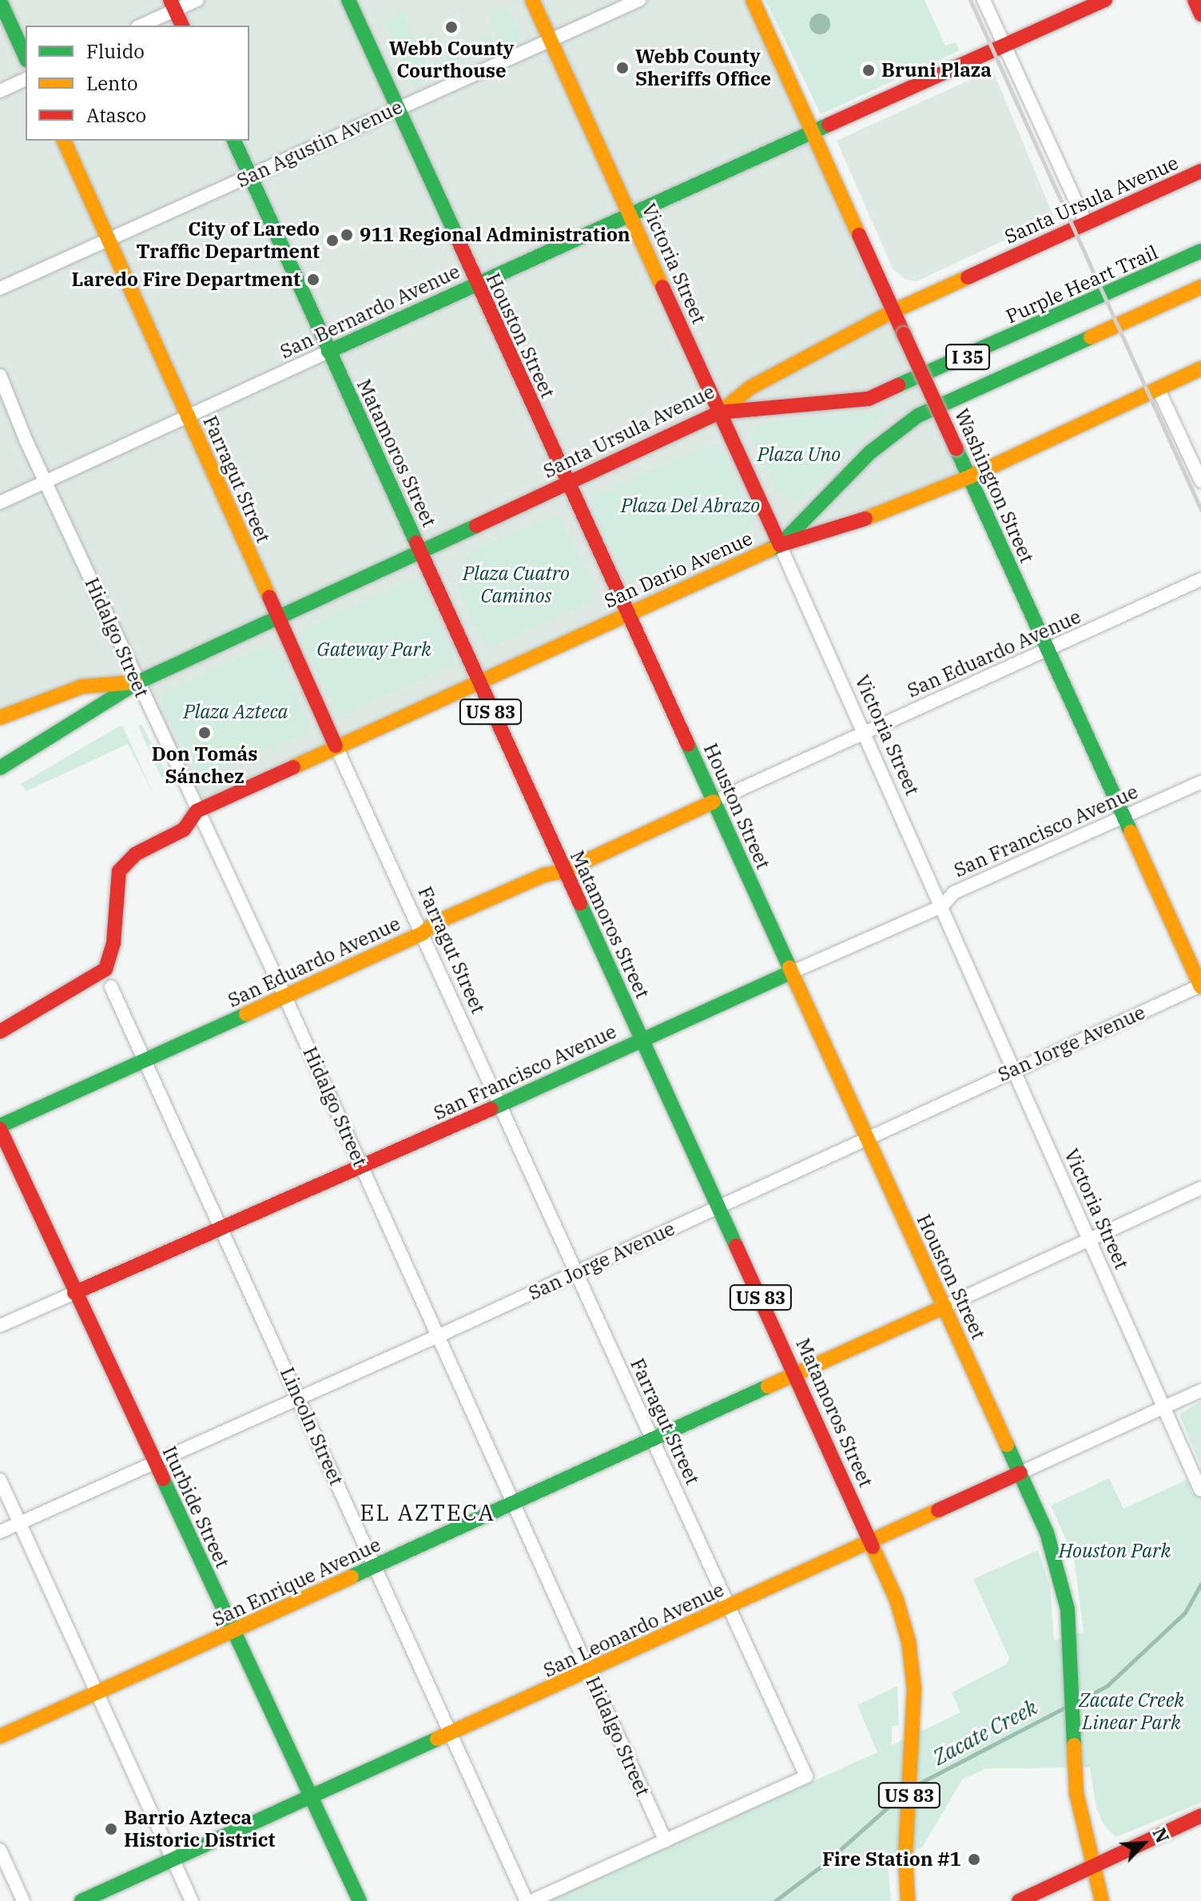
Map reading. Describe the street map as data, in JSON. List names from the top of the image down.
{
  "streets": {
    "main road": [
      "Santa Ursula Avenue",
      "Victoria Street",
      "Purple Heart Trail",
      "San Bernardo Avenue",
      "Houston Street",
      "I 35",
      "Matamoros Street",
      "Farragut Street",
      "Washington Street",
      "San Dario Avenue",
      "San Eduardo Avenue",
      "US 83",
      "San Francisco Avenue",
      "Iturbide Street",
      "San Enrique Avenue",
      "San Leonardo Avenue"
    ],
    "street": [
      "San Agustin Avenue",
      "Hidalgo Street",
      "San Jorge Avenue",
      "Lincoln Street"
    ]
  },
  "crossings": [
    ["San Agustin Avenue", "Victoria Street"],
    ["San Agustin Avenue", "Houston Street"],
    ["San Agustin Avenue", "Matamoros Street"],
    ["San Agustin Avenue", "Farragut Street"],
    ["Santa Ursula Avenue", "Victoria Street"],
    ["Santa Ursula Avenue", "Purple Heart Trail"],
    ["Santa Ursula Avenue", "Houston Street"],
    ["Santa Ursula Avenue", "Matamoros Street"],
    ["Santa Ursula Avenue", "Farragut Street"],
    ["Santa Ursula Avenue", "Washington Street"],
    ["Santa Ursula Avenue", "Hidalgo Street"],
    ["Victoria Street", "Purple Heart Trail"],
    ["Victoria Street", "San Bernardo Avenue"],
    ["Victoria Street", "I 35"],
    ["Victoria Street", "San Dario Avenue"],
    ["Victoria Street", "San Eduardo Avenue"],
    ["Victoria Street", "San Francisco Avenue"],
    ["Victoria Street", "San Jorge Avenue"],
    ["Victoria Street", "San Enrique Avenue"],
    ["Victoria Street", "San Leonardo Avenue"],
    ["San Bernardo Avenue", "Houston Street"],
    ["San Bernardo Avenue", "Matamoros Street"],
    ["San Bernardo Avenue", "Farragut Street"],
    ["San Bernardo Avenue", "Washington Street"],
    ["San Bernardo Avenue", "Hidalgo Street"],
    ["Houston Street", "San Dario Avenue"],
    ["Houston Street", "San Eduardo Avenue"],
    ["Houston Street", "San Francisco Avenue"],
    ["Houston Street", "San Jorge Avenue"],
    ["Houston Street", "San Enrique Avenue"],
    ["Houston Street", "San Leonardo Avenue"],
    ["I 35", "San Dario Avenue"],
    ["Matamoros Street", "San Dario Avenue"],
    ["Matamoros Street", "San Eduardo Avenue"],
    ["Matamoros Street", "San Francisco Avenue"],
    ["Matamoros Street", "San Jorge Avenue"],
    ["Matamoros Street", "San Enrique Avenue"],
    ["Matamoros Street", "San Leonardo Avenue"],
    ["Farragut Street", "San Dario Avenue"],
    ["Farragut Street", "Hidalgo Street"],
    ["Farragut Street", "San Eduardo Avenue"],
    ["Farragut Street", "San Francisco Avenue"],
    ["Farragut Street", "San Jorge Avenue"],
    ["Farragut Street", "San Enrique Avenue"],
    ["Farragut Street", "San Leonardo Avenue"],
    ["Washington Street", "San Dario Avenue"],
    ["Washington Street", "San Eduardo Avenue"],
    ["Washington Street", "San Francisco Avenue"],
    ["Washington Street", "San Jorge Avenue"],
    ["San Dario Avenue", "Hidalgo Street"],
    ["Hidalgo Street", "San Eduardo Avenue"],
    ["Hidalgo Street", "San Francisco Avenue"],
    ["Hidalgo Street", "San Jorge Avenue"],
    ["Hidalgo Street", "San Enrique Avenue"],
    ["Hidalgo Street", "San Leonardo Avenue"],
    ["San Eduardo Avenue", "Lincoln Street"],
    ["San Eduardo Avenue", "Iturbide Street"],
    ["San Francisco Avenue", "Lincoln Street"],
    ["San Francisco Avenue", "Iturbide Street"],
    ["San Jorge Avenue", "Lincoln Street"],
    ["San Jorge Avenue", "Iturbide Street"],
    ["Lincoln Street", "San Enrique Avenue"],
    ["Lincoln Street", "San Leonardo Avenue"],
    ["Iturbide Street", "San Enrique Avenue"],
    ["Iturbide Street", "San Leonardo Avenue"]
  ],
  "districts": ["EL AZTECA"],
  "water": ["Zacate Creek"],
  "parks": [
    "Plaza Uno",
    "Plaza Del Abrazo",
    "Plaza Cuatro Caminos",
    "Gateway Park",
    "Plaza Azteca",
    "Houston Park",
    "Zacate Creek Linear Park"
  ],
  "places": [
    "Webb County Courthouse",
    "Webb County Sheriffs Office",
    "Bruni Plaza",
    "911 Regional Administration",
    "City of Laredo Traffic Department",
    "Laredo Fire Department",
    "Don Tomás Sánchez",
    "Barrio Azteca Historic District",
    "Fire Station #1"
  ],
  "legend": ["Fluido", "Lento", "Atasco"],
  "north": "top right"
}
